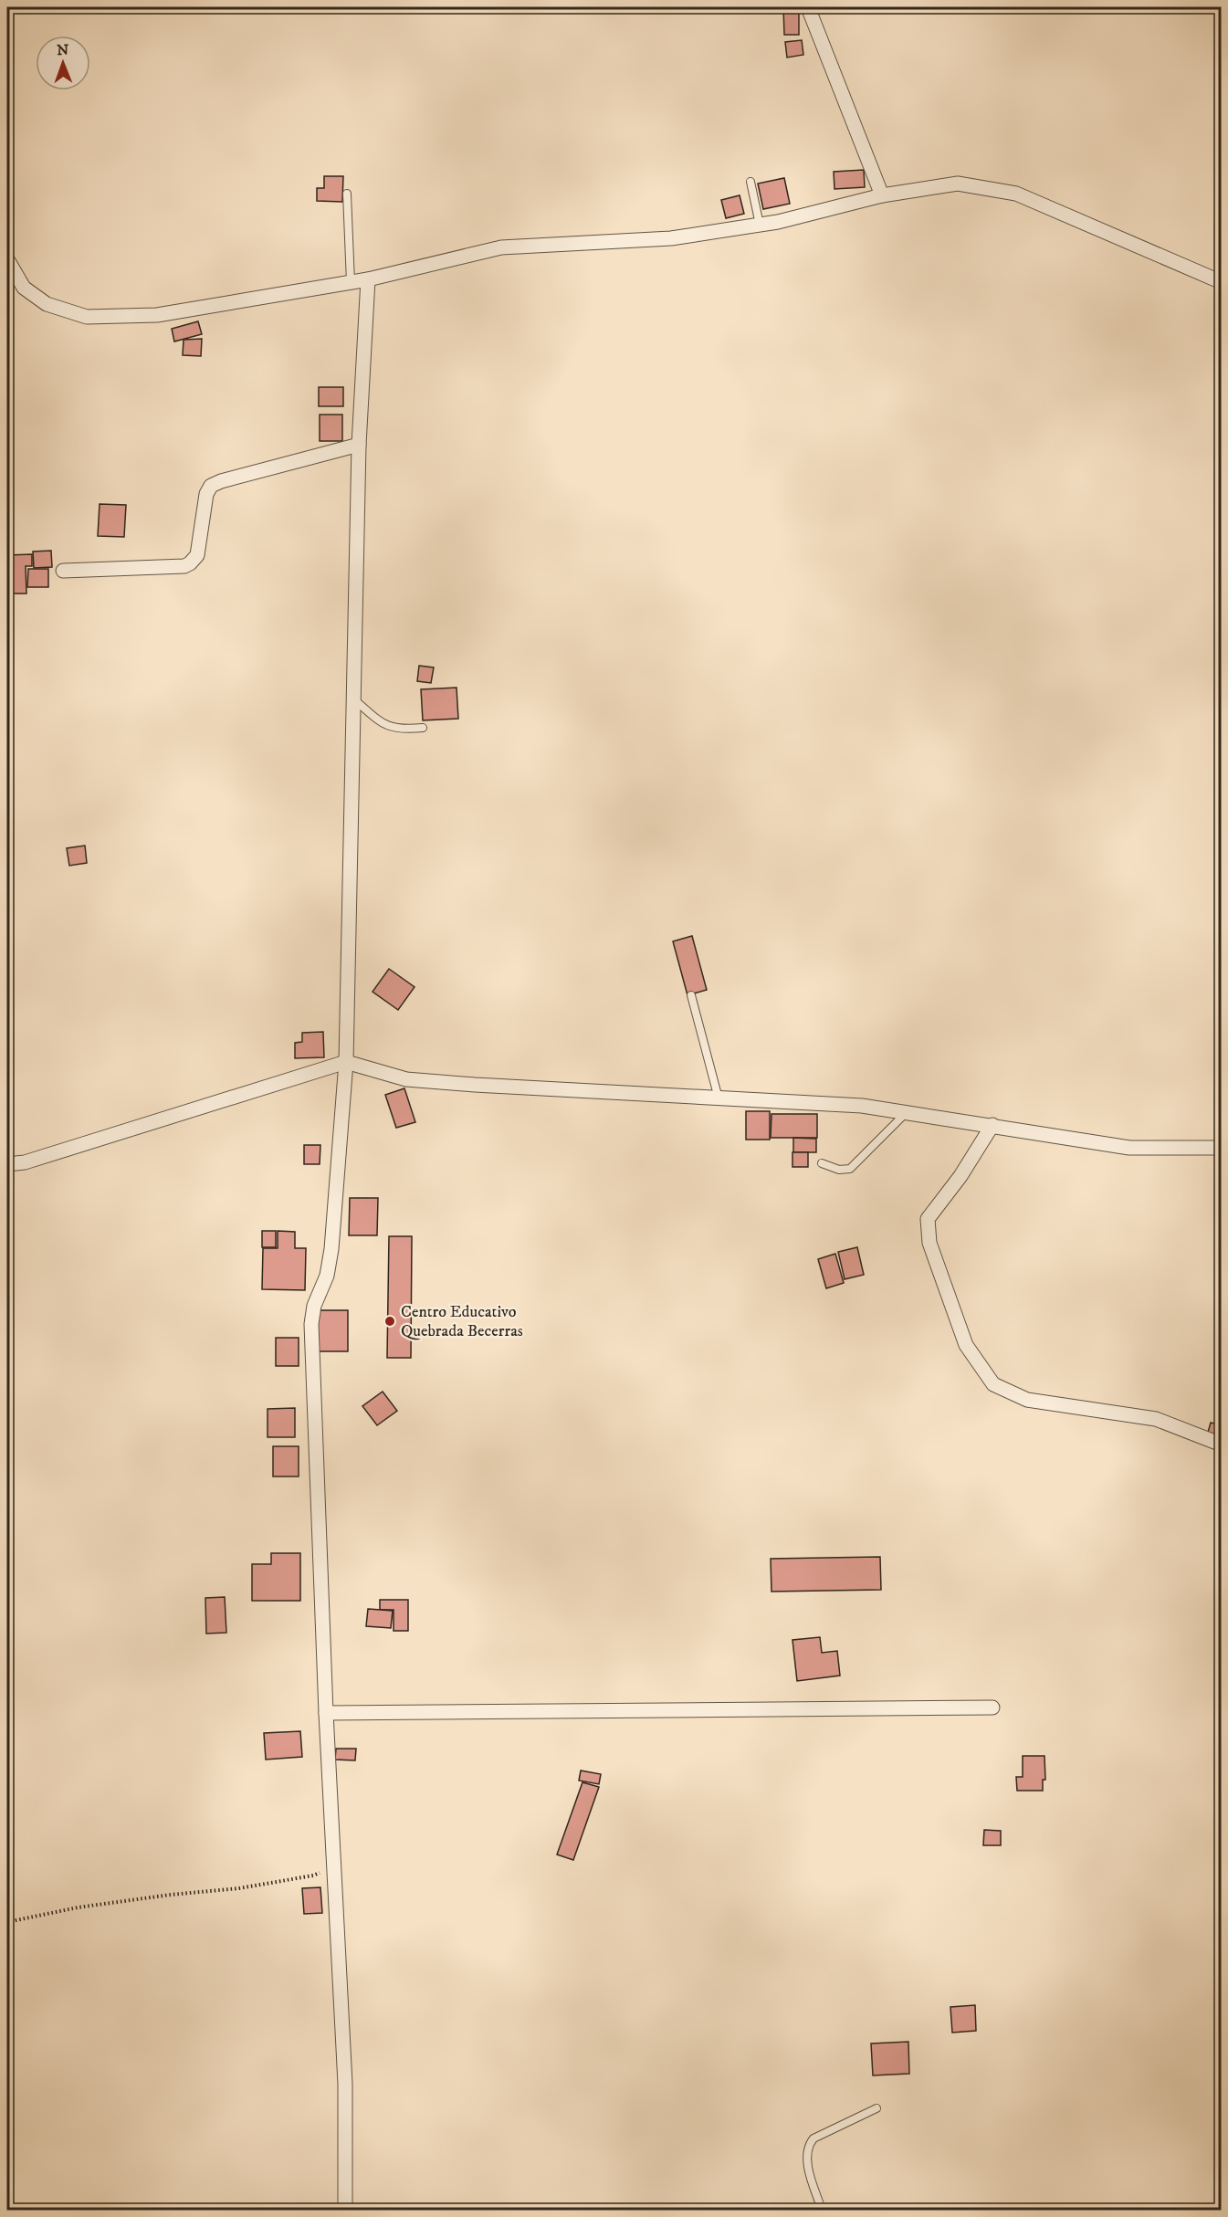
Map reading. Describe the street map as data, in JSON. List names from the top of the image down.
{
  "places": ["Centro Educativo Quebrada Becerras"],
  "north": "top"
}
